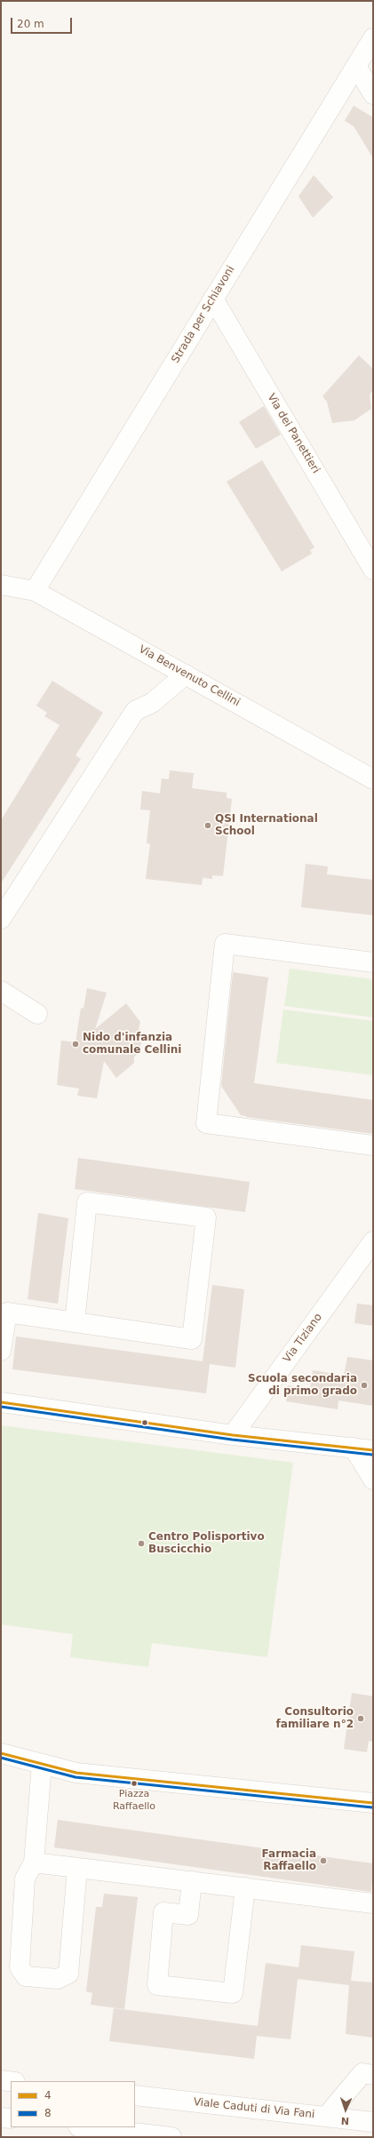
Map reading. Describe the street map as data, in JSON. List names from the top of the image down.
{
  "streets": {
    "street": [
      "Strada per Schiavoni",
      "Via dei Panettieri",
      "Via Benvenuto Cellini",
      "Via Tiziano",
      "Viale Caduti di Via Fani"
    ]
  },
  "crossings": [
    ["Strada per Schiavoni", "Via dei Panettieri"],
    ["Strada per Schiavoni", "Via Benvenuto Cellini"]
  ],
  "places": [
    "QSI International School",
    "Nido d'infanzia comunale Cellini",
    "Scuola secondaria di primo grado",
    "Centro Polisportivo Buscicchio",
    "Consultorio familiare n°2",
    "Piazza Raffaello",
    "Farmacia Raffaello"
  ],
  "lines": ["transit line 4", "transit line 8"],
  "legend": ["4", "8"],
  "scale_bar": "20 m",
  "north": "bottom"
}
